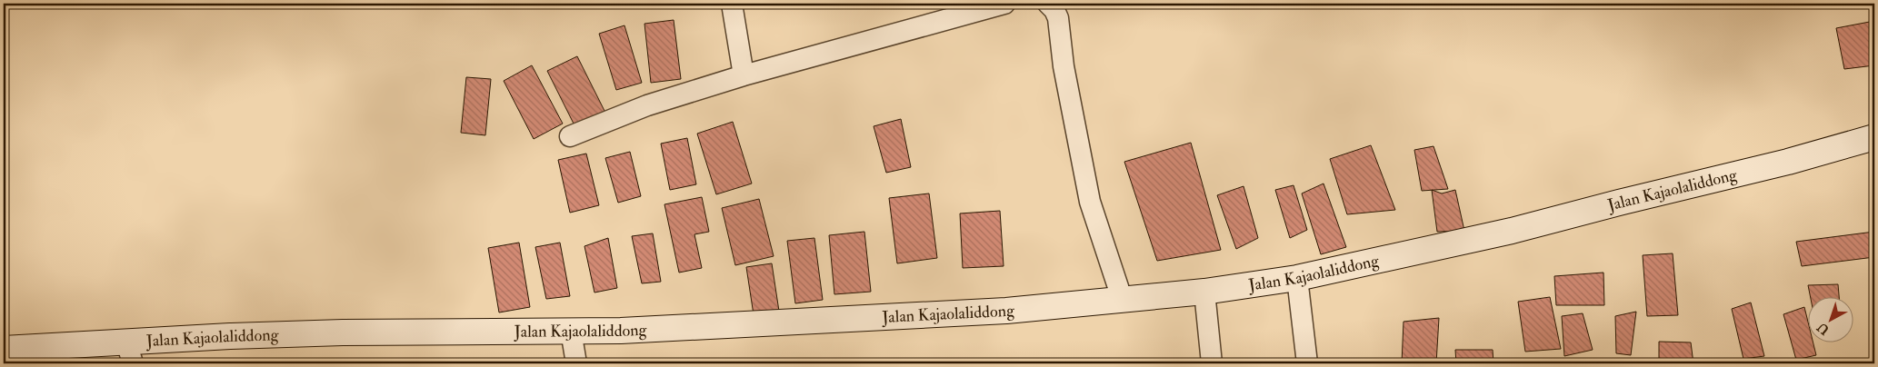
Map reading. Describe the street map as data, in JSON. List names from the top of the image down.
{
  "streets": {
    "street": ["Jalan Kajaolaliddong"]
  },
  "north": "bottom left"
}
